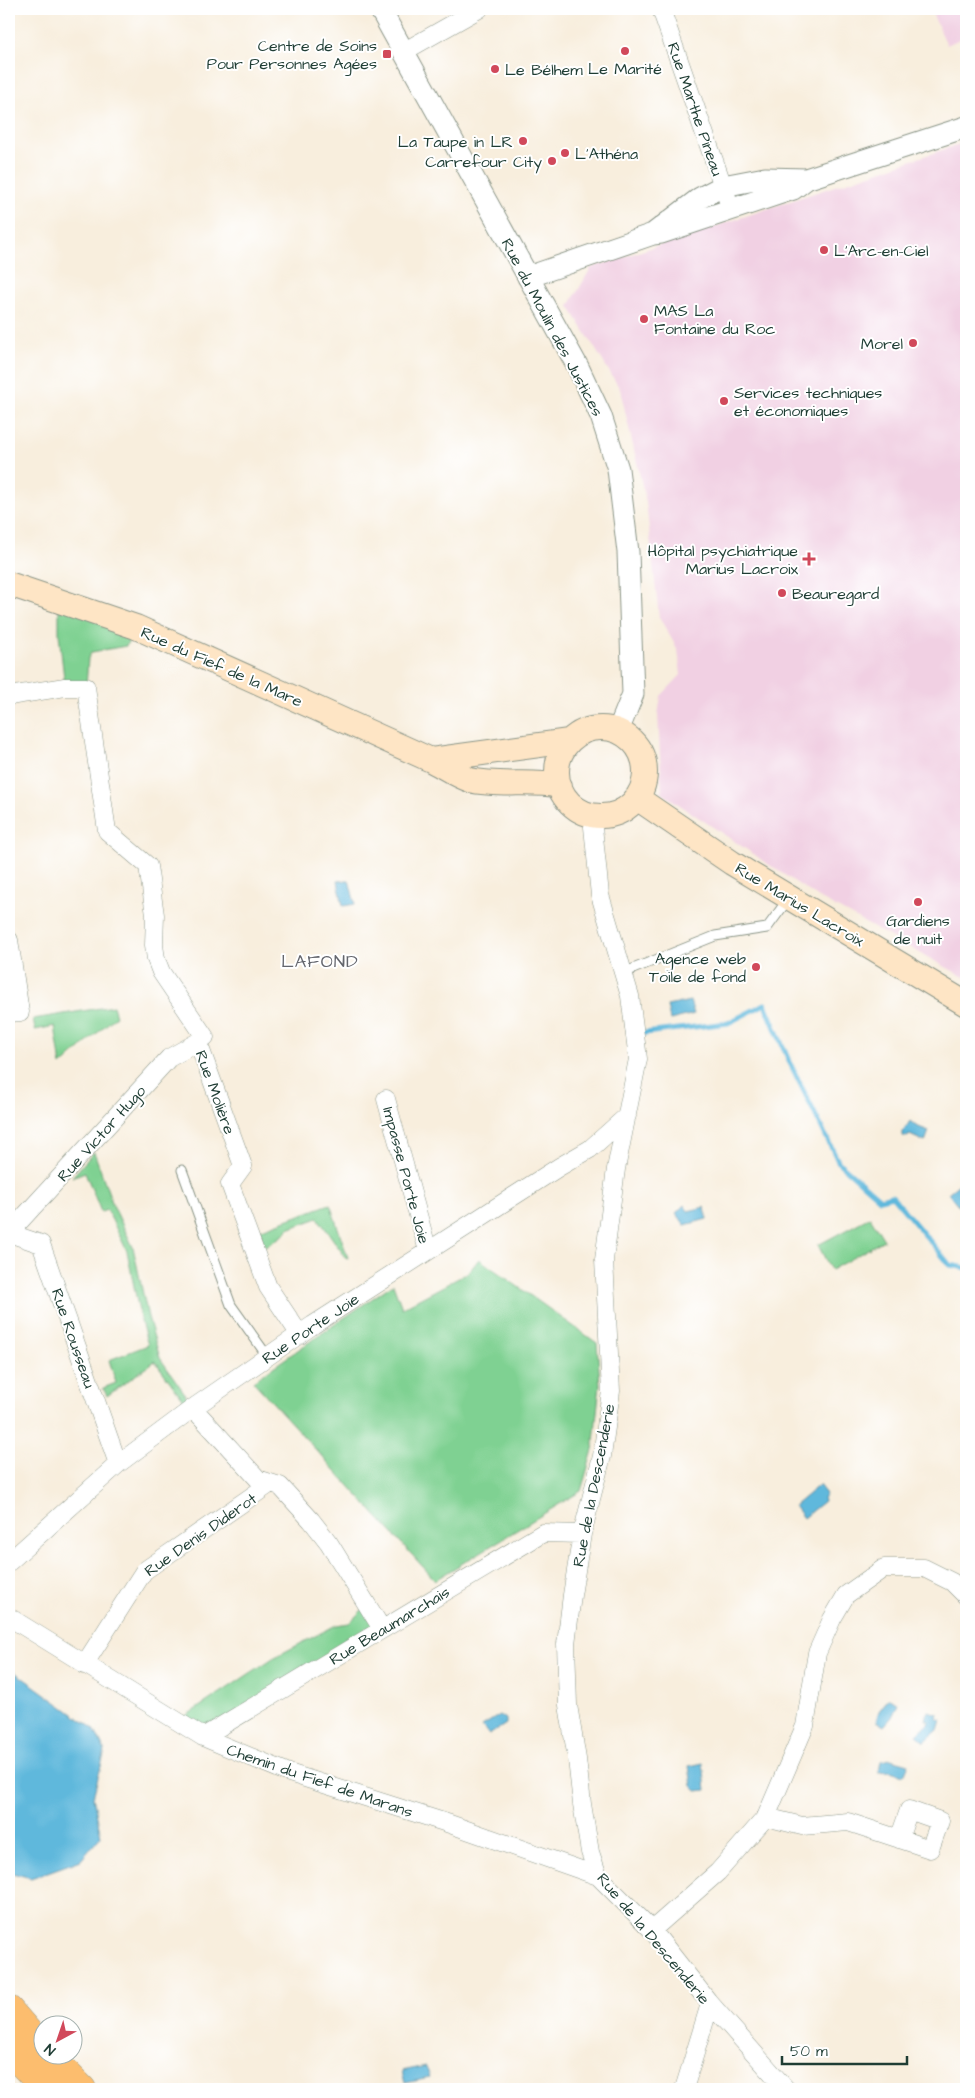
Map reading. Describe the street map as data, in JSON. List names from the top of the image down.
{
  "streets": {
    "main road": ["Rue du Fief de la Mare", "Rue Marius Lacroix"],
    "street": [
      "Rue Marthe Pineau",
      "Rue du Moulin des Justices",
      "Rue Molière",
      "Rue Victor Hugo",
      "Impasse Porte Joie",
      "Rue Porte Joie",
      "Rue Rousseau",
      "Rue de la Descenderie",
      "Rue Denis Diderot",
      "Rue Beaumarchais",
      "Chemin du Fief de Marans"
    ]
  },
  "crossings": [
    ["Rue du Moulin des Justices", "Rue du Fief de la Mare"],
    ["Rue du Moulin des Justices", "Rue Marius Lacroix"],
    ["Rue du Moulin des Justices", "Rue de la Descenderie"],
    ["Rue du Fief de la Mare", "Rue Marius Lacroix"],
    ["Rue du Fief de la Mare", "Rue de la Descenderie"],
    ["Rue Marius Lacroix", "Rue de la Descenderie"],
    ["Rue Molière", "Rue Victor Hugo"],
    ["Rue Molière", "Rue Porte Joie"],
    ["Rue Victor Hugo", "Rue Rousseau"],
    ["Impasse Porte Joie", "Rue Porte Joie"],
    ["Rue Porte Joie", "Rue Rousseau"],
    ["Rue Porte Joie", "Rue de la Descenderie"],
    ["Rue de la Descenderie", "Rue Beaumarchais"],
    ["Rue de la Descenderie", "Chemin du Fief de Marans"],
    ["Rue Denis Diderot", "Chemin du Fief de Marans"],
    ["Rue Beaumarchais", "Chemin du Fief de Marans"]
  ],
  "districts": ["LAFOND"],
  "places": {
    "other": [
      "Le Marité",
      "Le Bélhem",
      "La Taupe in LR",
      "L'Athéna",
      "Carrefour City",
      "L'Arc-en-Ciel",
      "MAS La Fontaine du Roc",
      "Morel",
      "Services techniques et économiques",
      "Beauregard",
      "Gardiens de nuit",
      "Agence web Toile de fond"
    ],
    "transit": ["Centre de Soins Pour Personnes Agées"],
    "health": ["Hôpital psychiatrique Marius Lacroix"]
  },
  "scale_bar": "50 m",
  "north": "bottom left"
}
